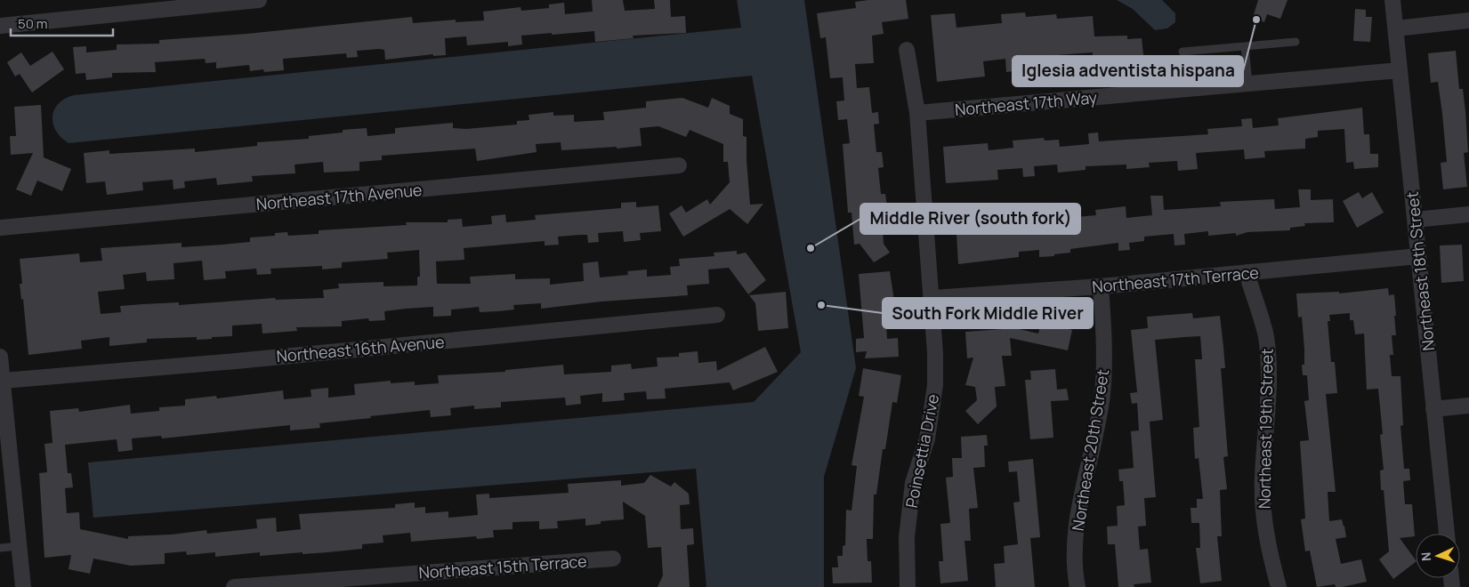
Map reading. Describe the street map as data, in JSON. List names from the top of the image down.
{
  "streets": {
    "street": [
      "Northeast 17th Way",
      "Northeast 17th Avenue",
      "Northeast 18th Street",
      "Northeast 17th Terrace",
      "Northeast 16th Avenue",
      "Northeast 19th Street",
      "Northeast 20th Street",
      "Poinsettia Drive",
      "Northeast 15th Terrace"
    ]
  },
  "crossings": [
    ["Northeast 17th Way", "Northeast 18th Street"],
    ["Northeast 17th Way", "Poinsettia Drive"],
    ["Northeast 18th Street", "Northeast 17th Terrace"],
    ["Northeast 17th Terrace", "Northeast 19th Street"],
    ["Northeast 17th Terrace", "Northeast 20th Street"],
    ["Northeast 17th Terrace", "Poinsettia Drive"]
  ],
  "places": ["Iglesia adventista hispana", "Middle River (south fork)", "South Fork Middle River"],
  "scale_bar": "50 m",
  "north": "left"
}
